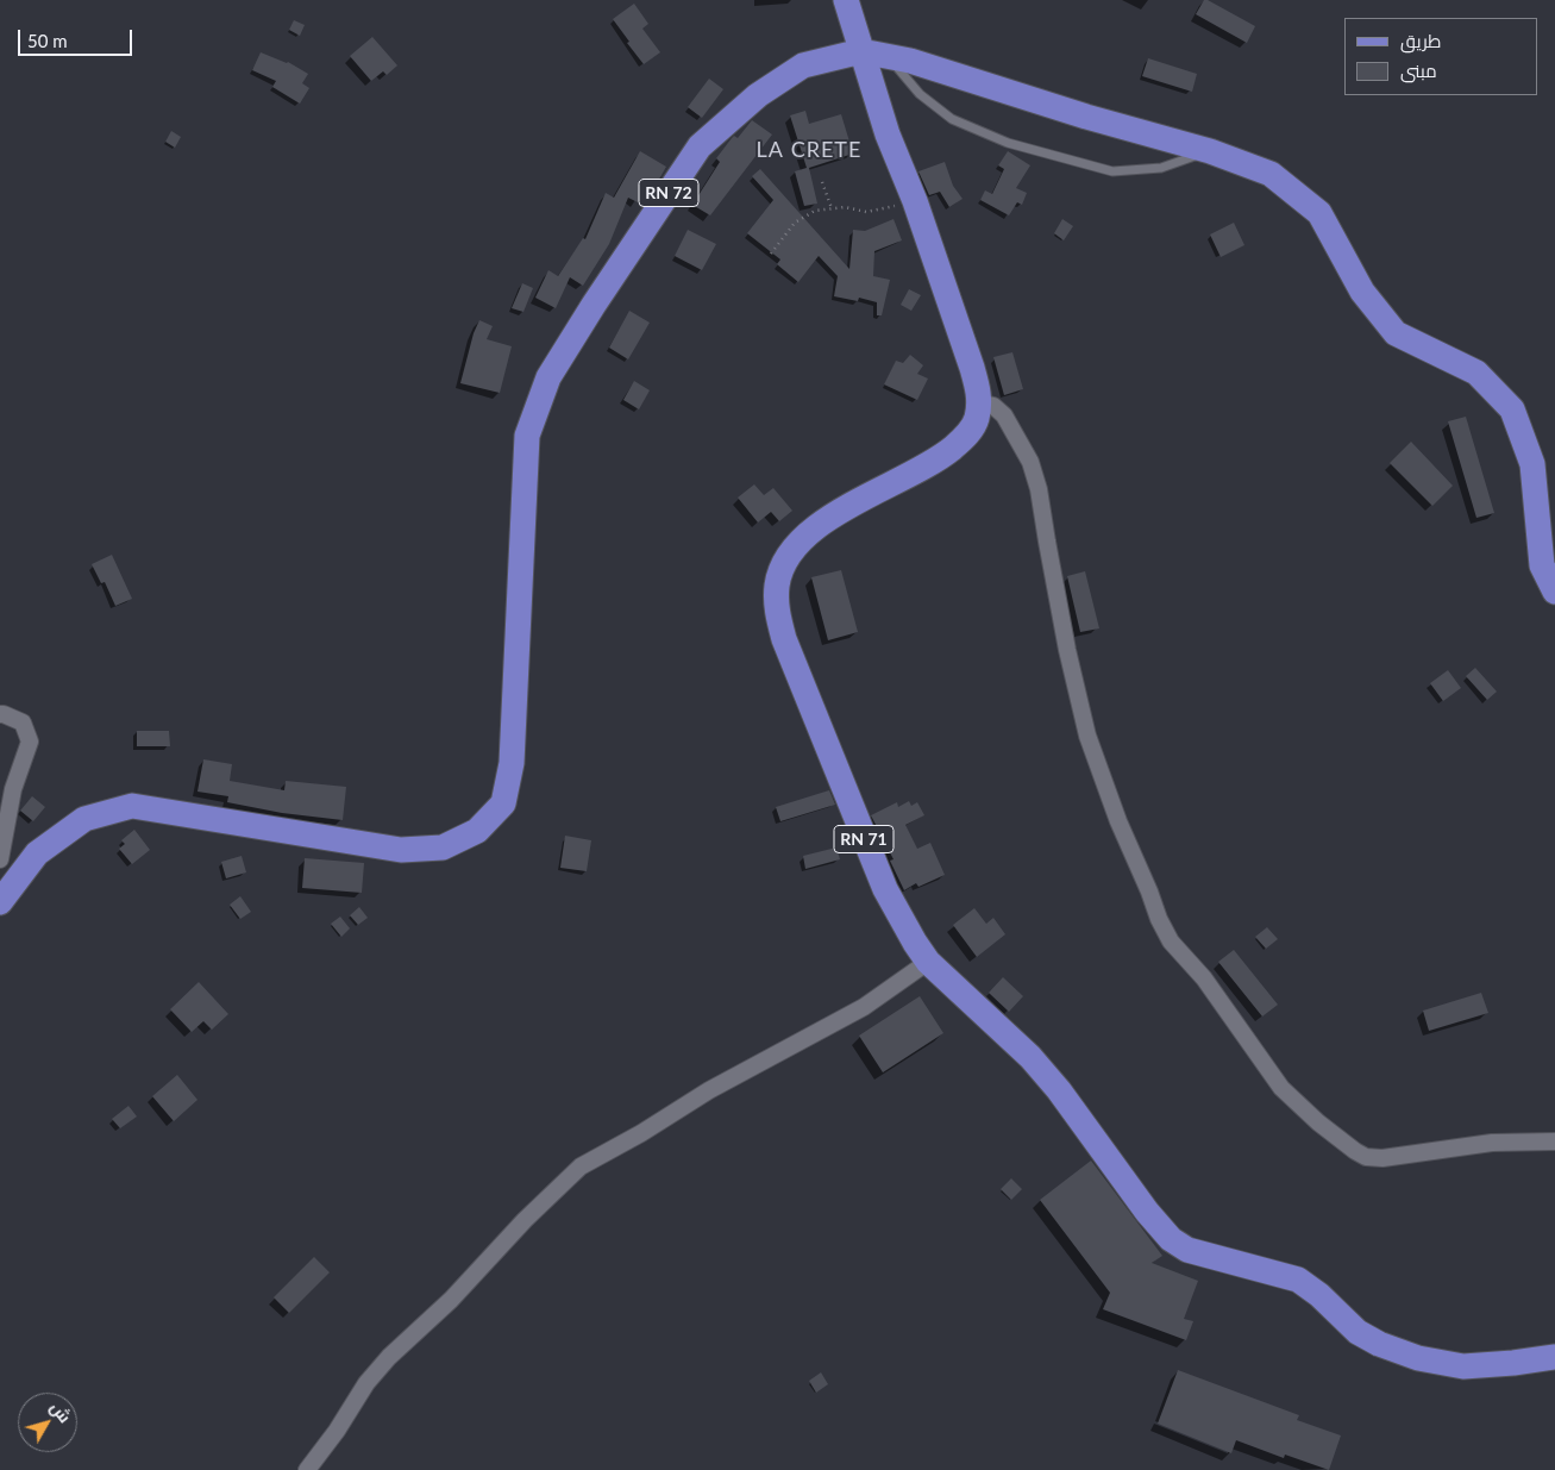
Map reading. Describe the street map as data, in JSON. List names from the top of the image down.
{
  "streets": {
    "main road": ["RN 72", "RN 71"]
  },
  "crossings": [
    ["RN 72", "RN 71"]
  ],
  "districts": ["LA CRETE"],
  "legend": ["طريق", "مبنى"],
  "scale_bar": "50 m",
  "north": "top right"
}
